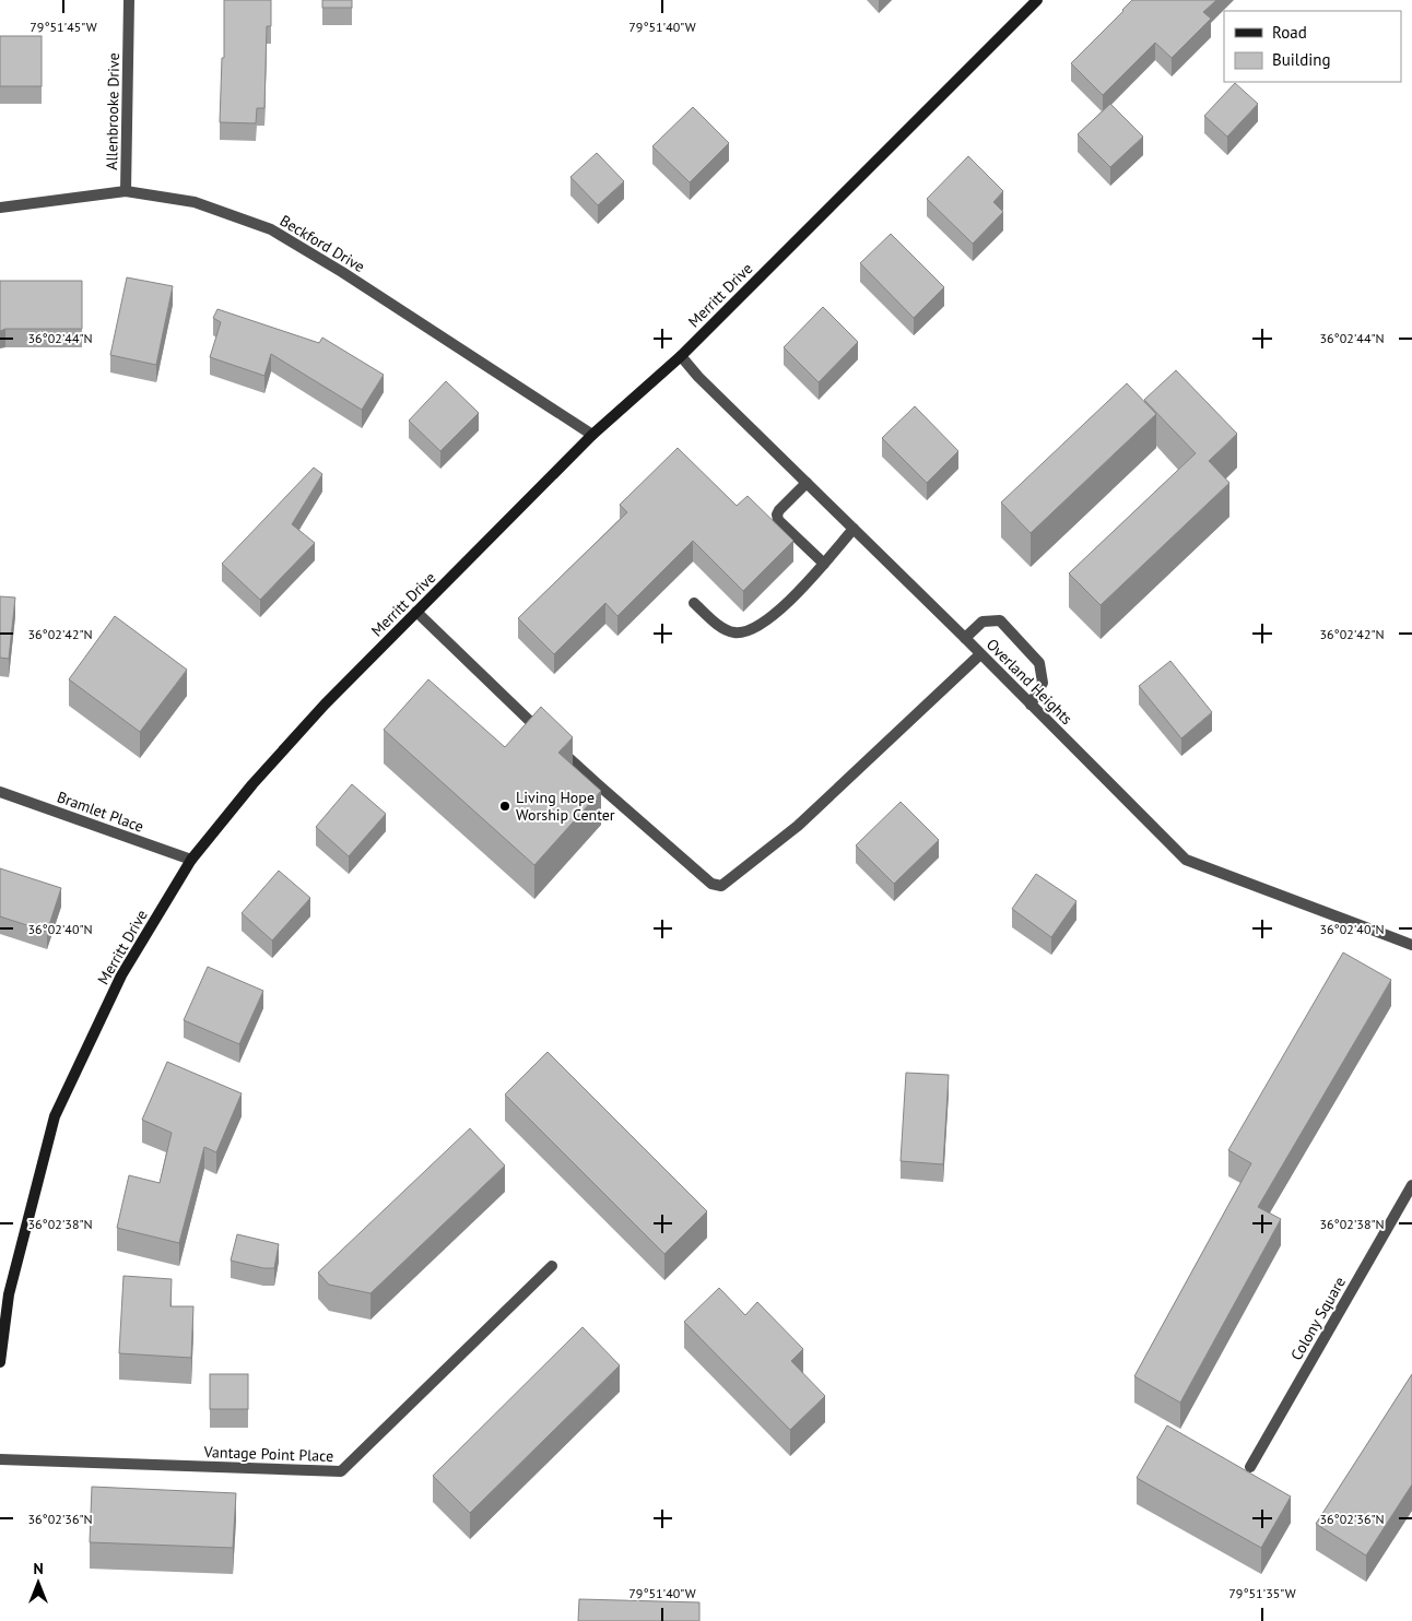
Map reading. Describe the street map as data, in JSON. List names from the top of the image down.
{
  "streets": {
    "main road": ["Merritt Drive"],
    "street": [
      "Allenbrooke Drive",
      "Beckford Drive",
      "Overland Heights",
      "Bramlet Place",
      "Colony Square",
      "Vantage Point Place"
    ]
  },
  "crossings": [
    ["Allenbrooke Drive", "Beckford Drive"],
    ["Beckford Drive", "Merritt Drive"],
    ["Merritt Drive", "Overland Heights"],
    ["Merritt Drive", "Bramlet Place"]
  ],
  "places": ["Living Hope Worship Center"],
  "legend": ["Road", "Building"],
  "north": "top",
  "coordinates": [
    "79°51'45\"W",
    "79°51'40\"W",
    "36°02'44\"N",
    "36°02'42\"N",
    "36°02'40\"N",
    "36°02'38\"N",
    "36°02'36\"N",
    "79°51'35\"W"
  ]
}
